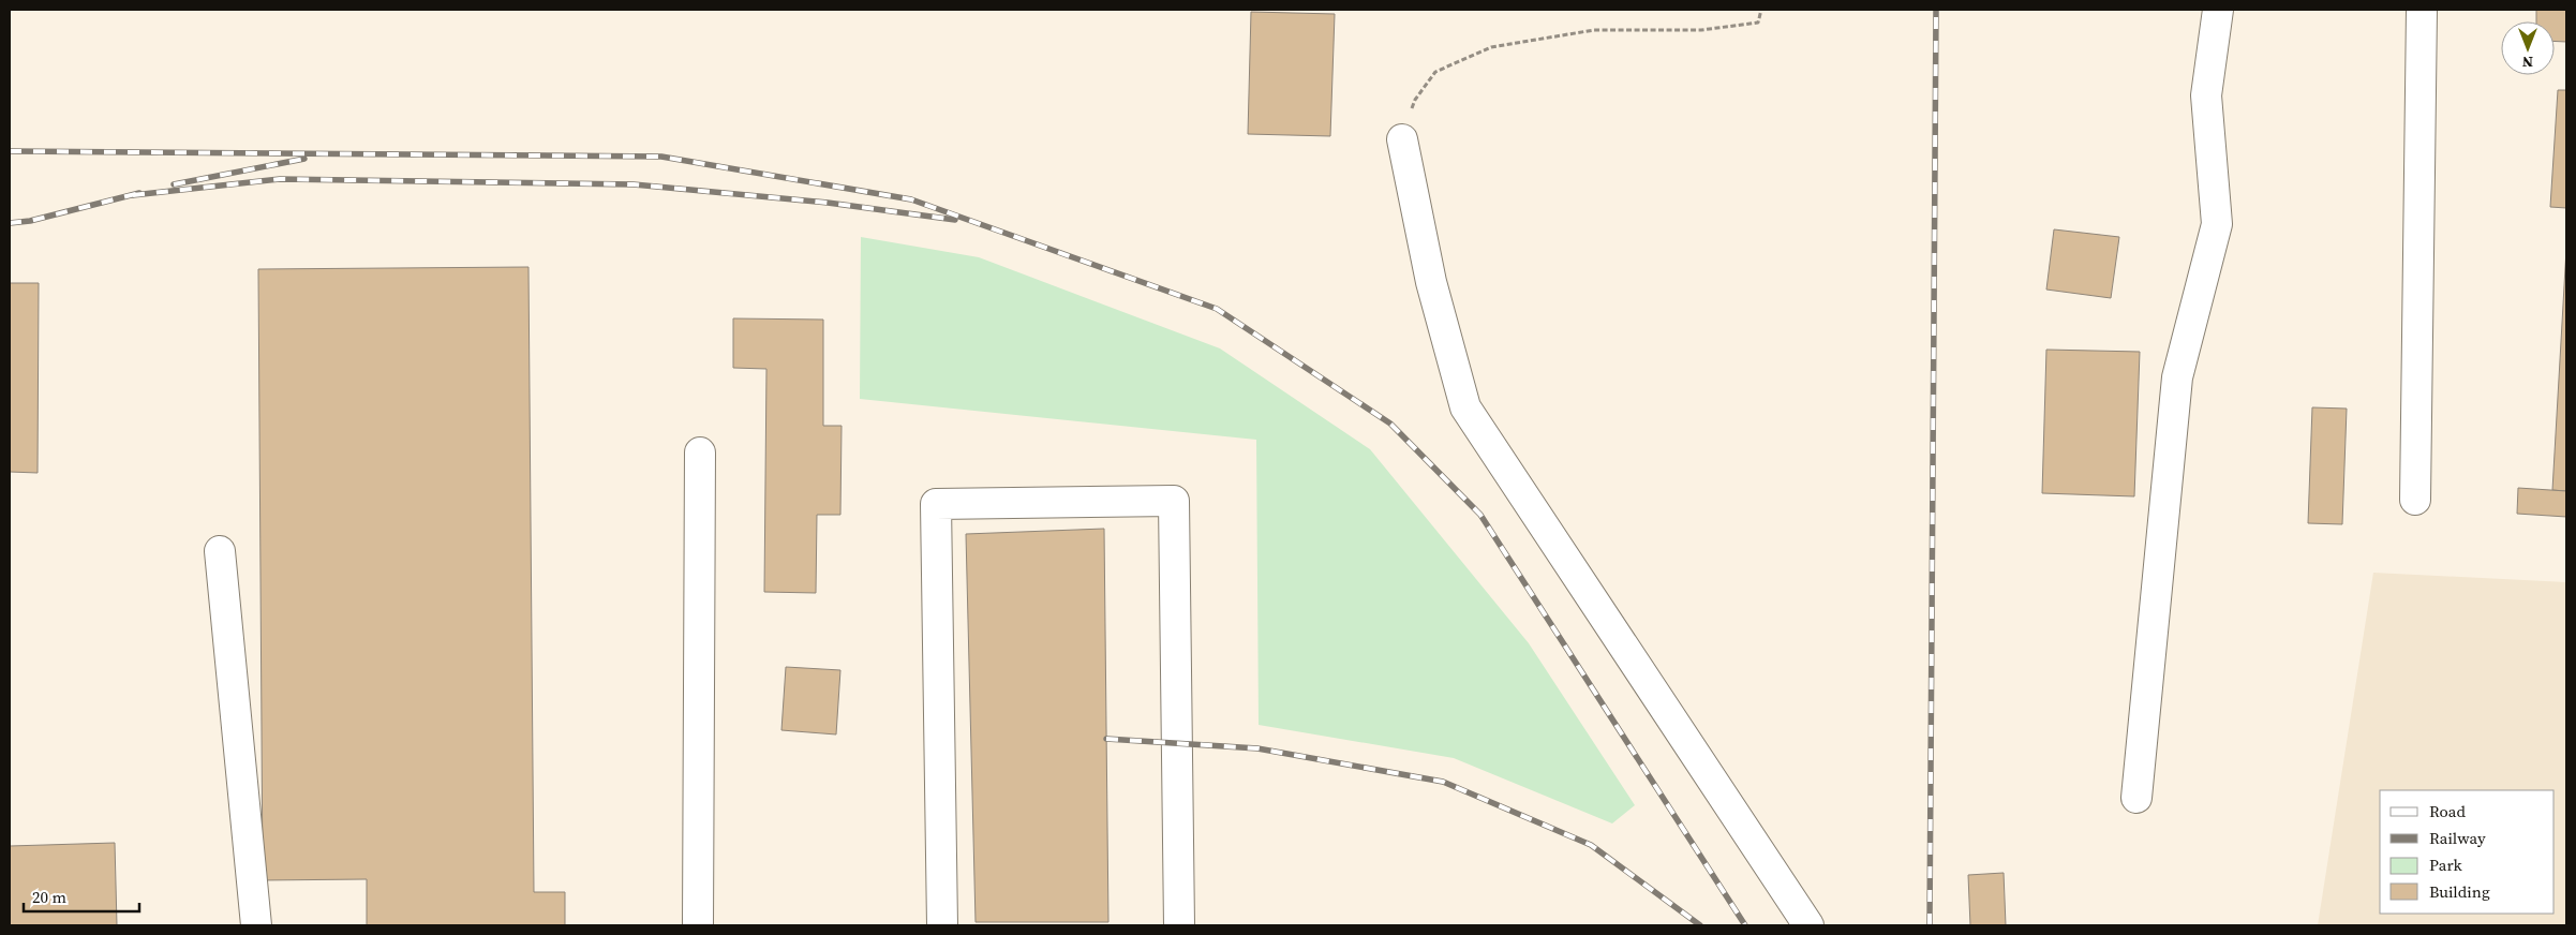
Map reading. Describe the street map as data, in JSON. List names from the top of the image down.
{
  "legend": [
    "Road",
    "Railway",
    "Park",
    "Building"
  ],
  "scale_bar": "20 m",
  "north": "bottom"
}
